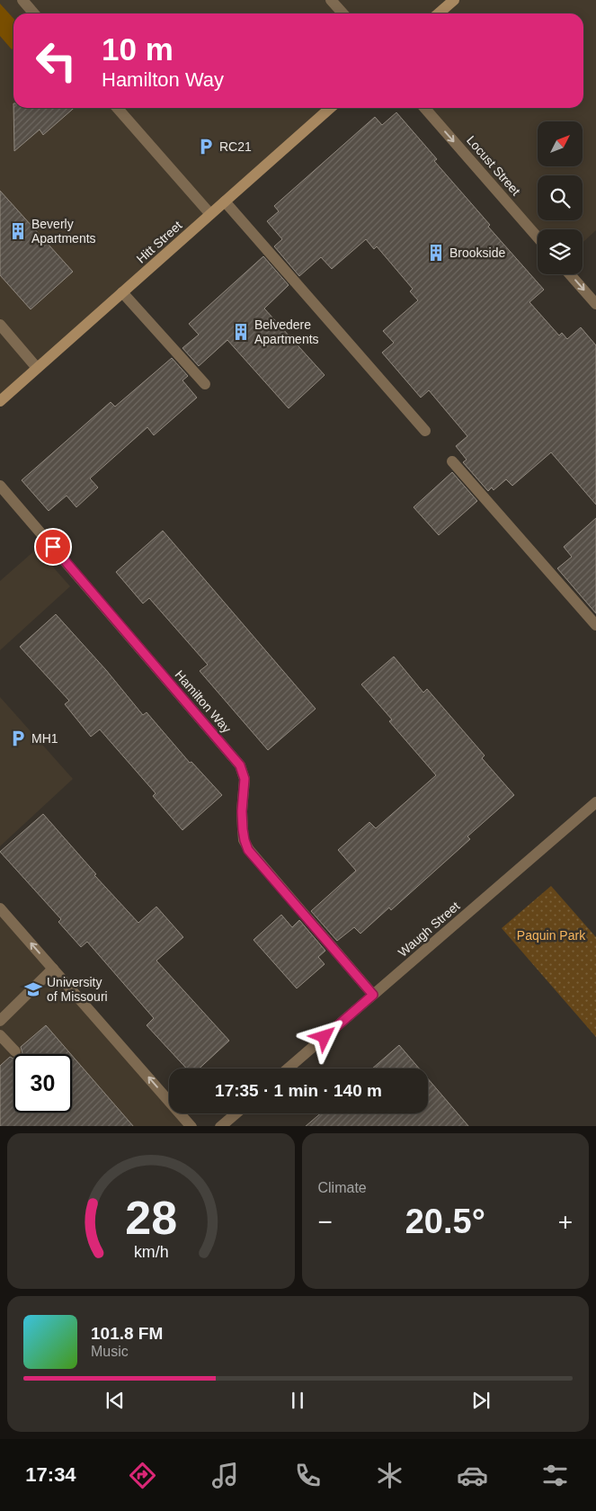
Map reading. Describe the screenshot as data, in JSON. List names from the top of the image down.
{
  "streets": {
    "street": [
      "Locust Street",
      "Hitt Street",
      "Hamilton Way",
      "Waugh Street"
    ]
  },
  "crossings": [
    ["Hamilton Way", "Waugh Street"]
  ],
  "one_way": ["Locust Street"],
  "parks": ["Paquin Park"],
  "places": {
    "parking": ["RC21", "MH1"],
    "building": ["Beverly Apartments", "Brookside", "Belvedere Apartments"],
    "school or university": ["University of Missouri"]
  },
  "north": "top right",
  "page": {
    "turn": ["10 m", "Hamilton Way"],
    "limit": "30",
    "trip": "17:35 · 1 min · 140 m",
    "tile": "Climate",
    "heat": ["−", "20.5°", "+"],
    "song": ["101.8 FM", "Music"],
    "tabs": "17:34",
    "gauge": ["28", "km/h"]
  }
}
